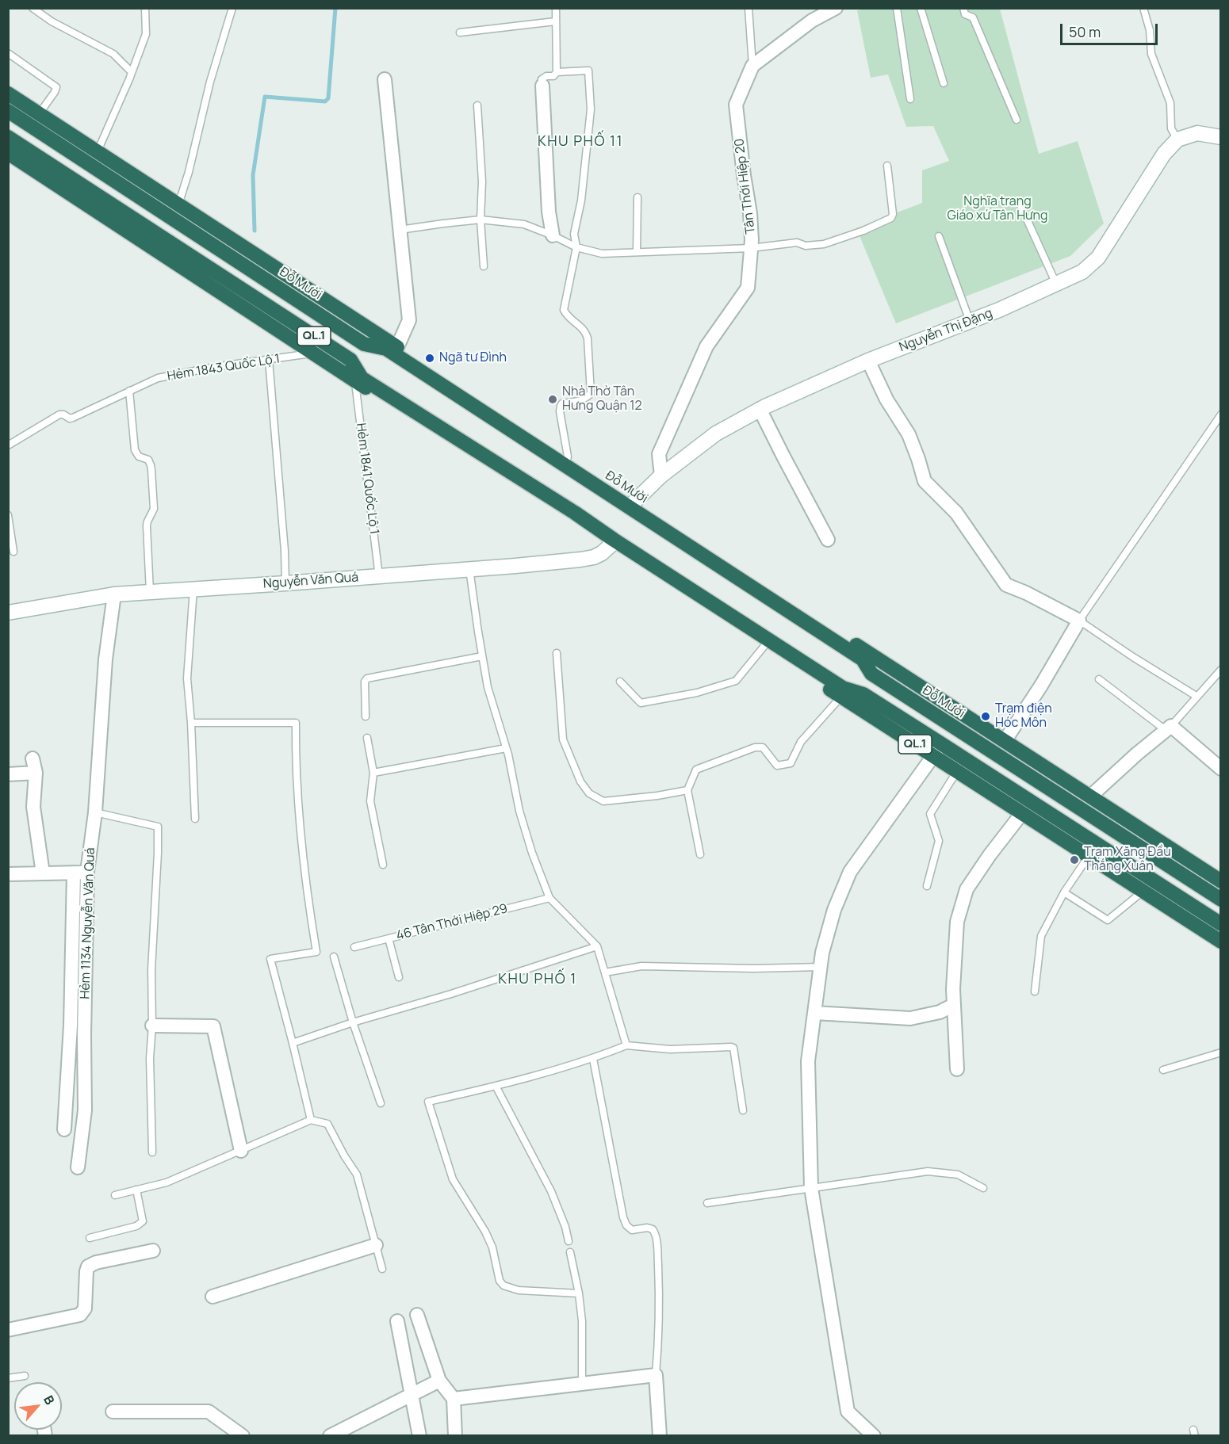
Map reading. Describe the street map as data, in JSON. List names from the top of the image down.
{
  "streets": {
    "highway": ["Đỗ Mười", "QL.1"],
    "street": [
      "Tân Thới Hiệp 20",
      "Nguyễn Thị Đặng",
      "Nguyễn Văn Quá",
      "Hẻm 1134 Nguyễn Văn Quá"
    ],
    "lane": ["Hẻm 1843 Quốc Lộ 1", "Hẻm 1841 Quốc Lộ 1", "46 Tân Thới Hiệp 29"]
  },
  "crossings": [
    ["Tân Thới Hiệp 20", "Nguyễn Thị Đặng"],
    ["Đỗ Mười", "Nguyễn Thị Đặng"],
    ["QL.1", "Hẻm 1843 Quốc Lộ 1"],
    ["QL.1", "Hẻm 1841 Quốc Lộ 1"],
    ["QL.1", "Nguyễn Văn Quá"],
    ["Hẻm 1841 Quốc Lộ 1", "Nguyễn Văn Quá"],
    ["Nguyễn Văn Quá", "Hẻm 1134 Nguyễn Văn Quá"]
  ],
  "districts": ["KHU PHỐ 11", "KHU PHỐ 1"],
  "parks": ["Nghĩa trang Giáo xứ Tân Hưng"],
  "places": [
    "Ngã tư Đình",
    "Nhà Thờ Tân Hưng Quận 12",
    "Trạm điện Hóc Môn",
    "Trạm Xăng Đầu Thắng Xuân"
  ],
  "scale_bar": "50 m",
  "north": "top right"
}
